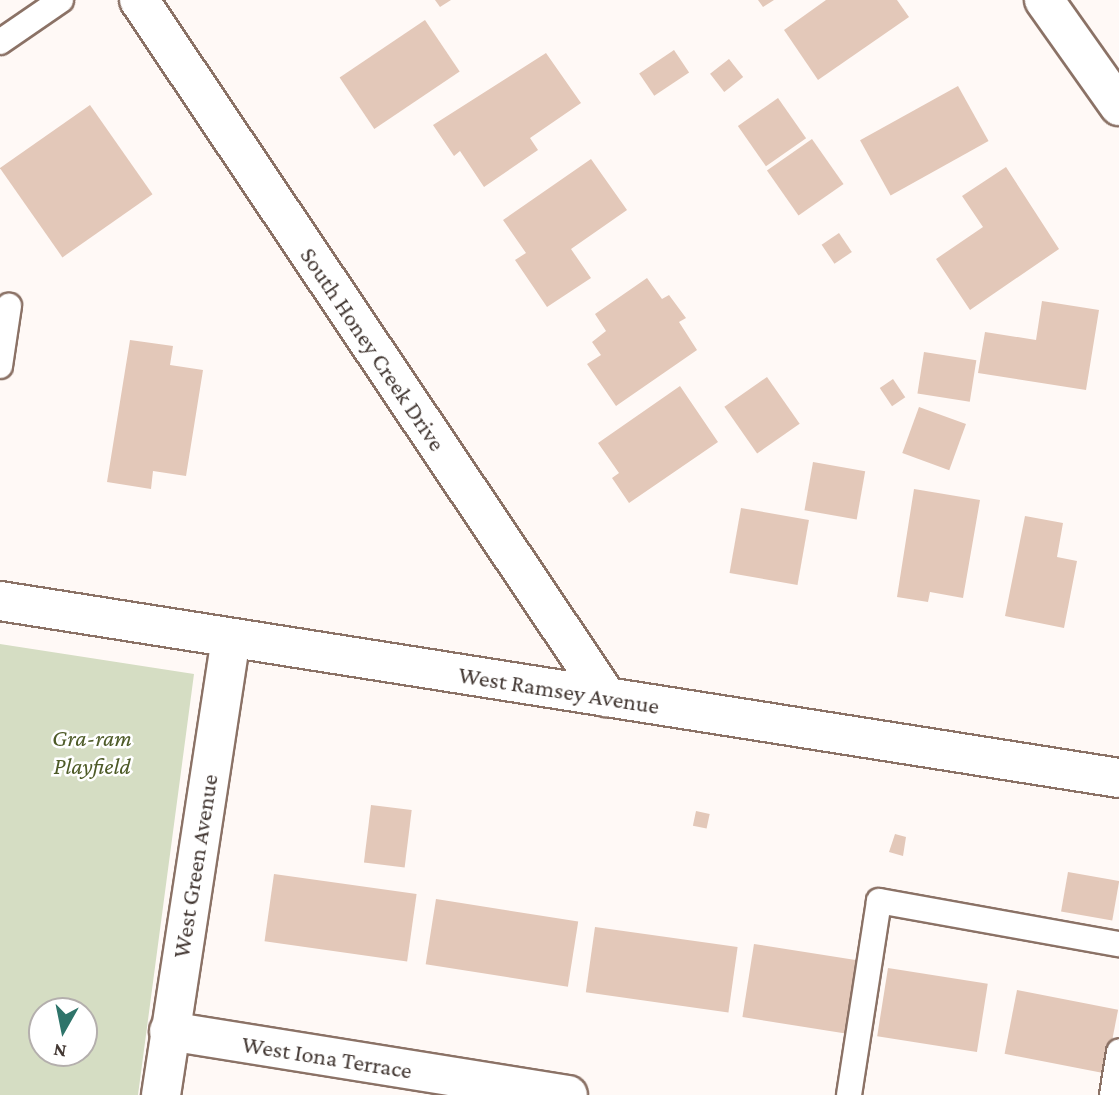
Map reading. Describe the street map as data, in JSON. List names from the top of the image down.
{
  "streets": {
    "street": [
      "South Honey Creek Drive",
      "West Ramsey Avenue",
      "West Green Avenue",
      "West Iona Terrace"
    ]
  },
  "crossings": [
    ["South Honey Creek Drive", "West Ramsey Avenue"],
    ["West Ramsey Avenue", "West Green Avenue"],
    ["West Green Avenue", "West Iona Terrace"]
  ],
  "parks": ["Gra-ram Playfield"],
  "north": "bottom"
}
